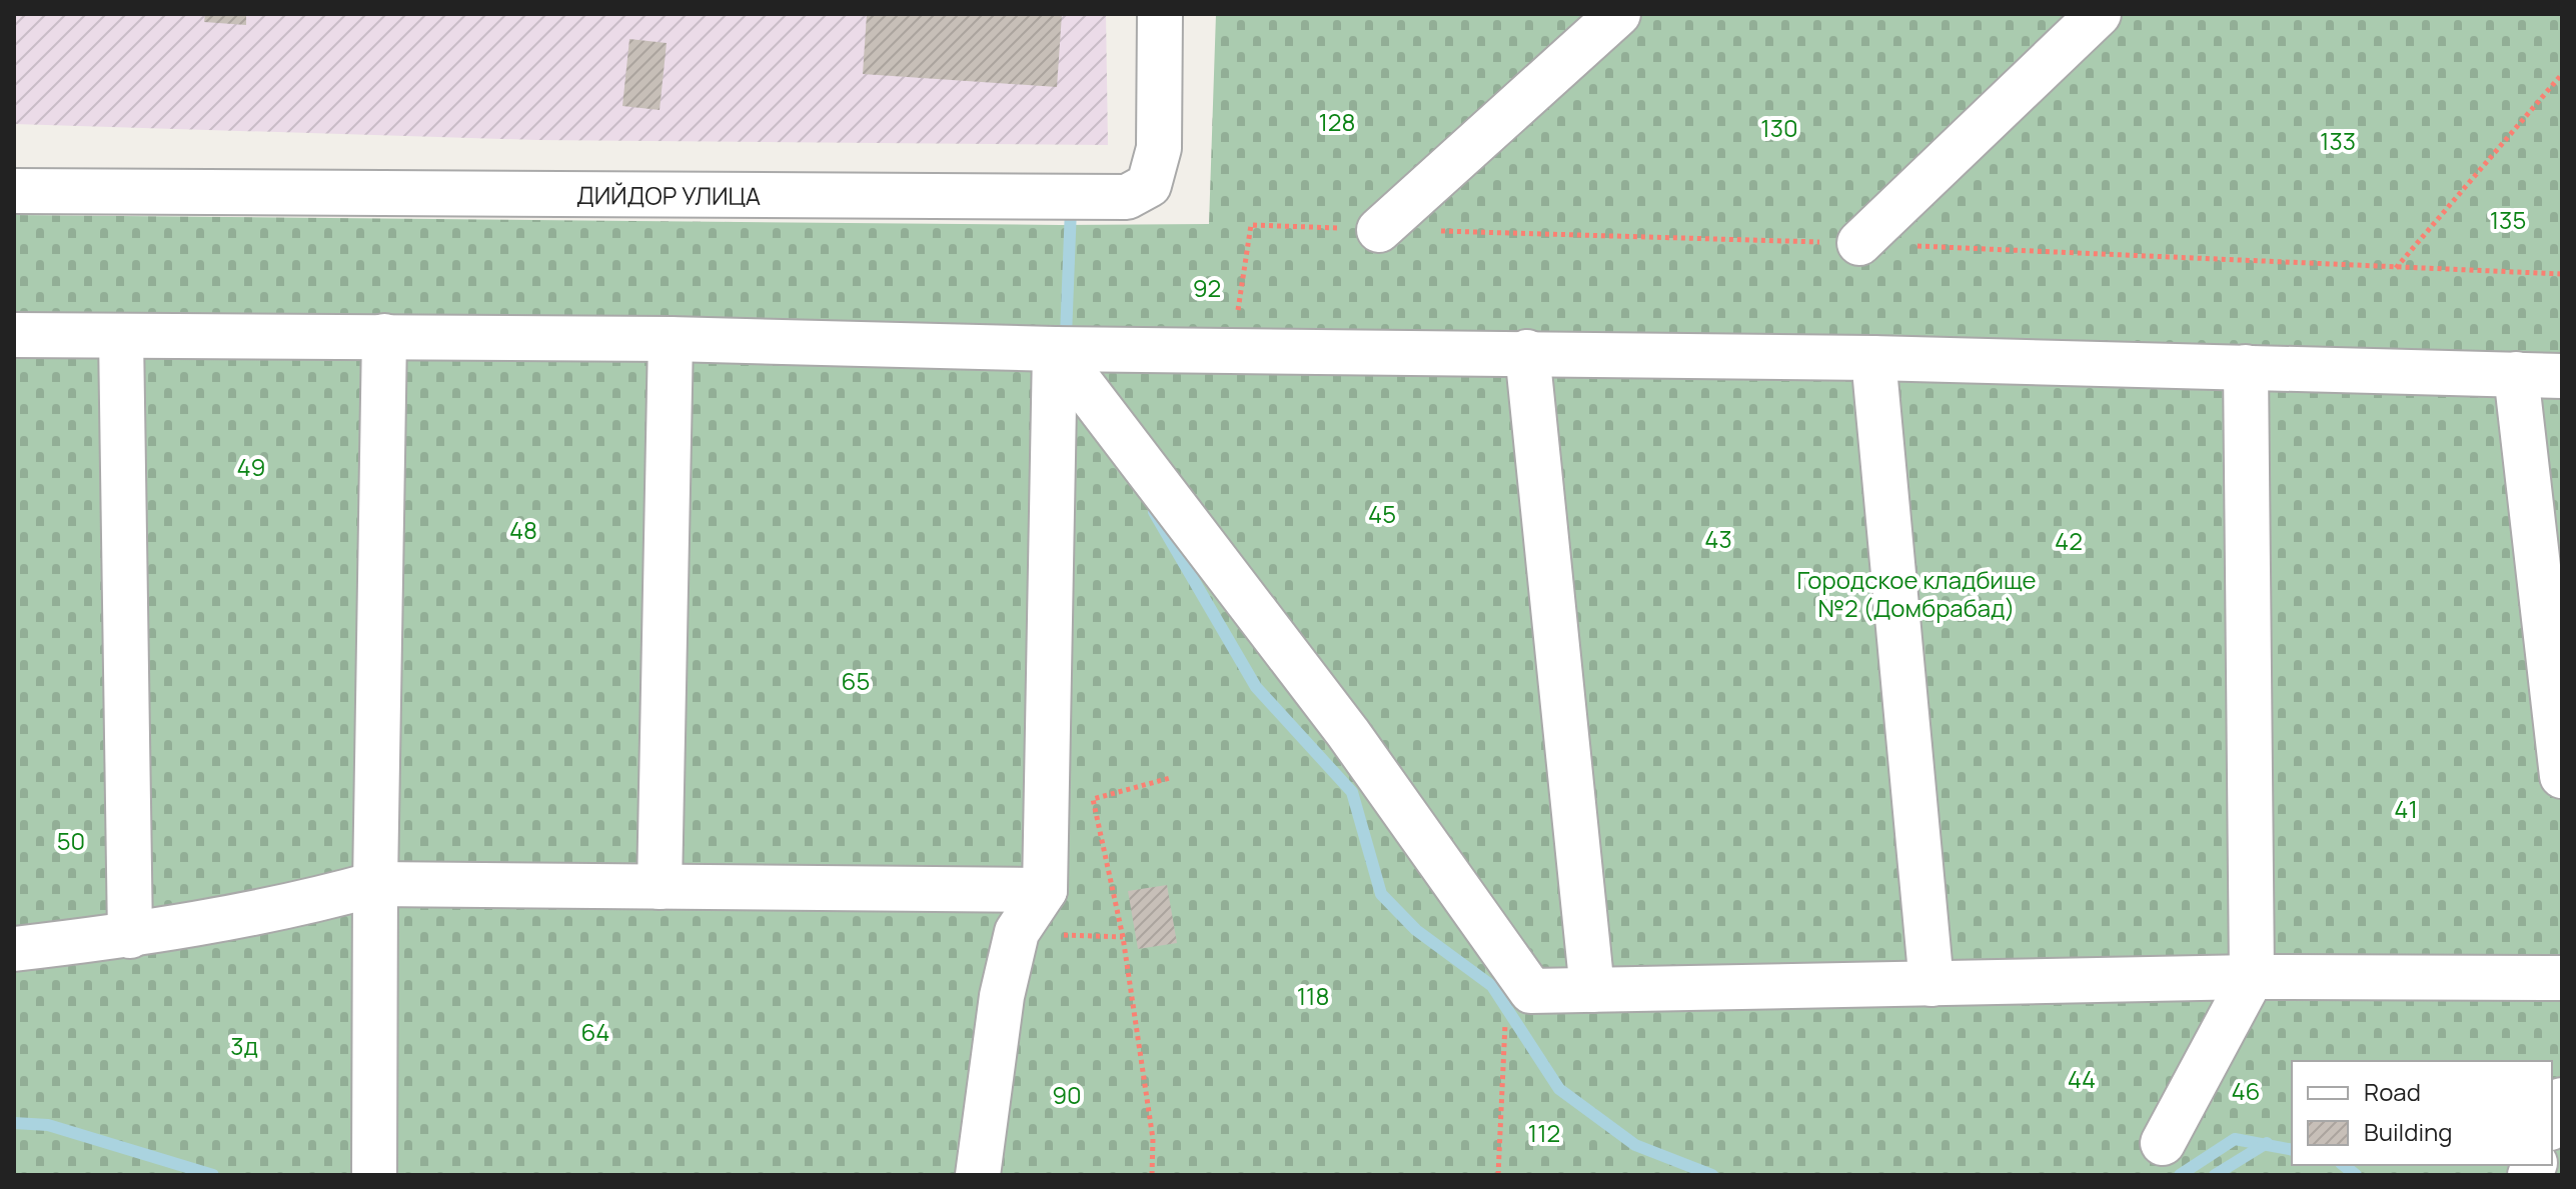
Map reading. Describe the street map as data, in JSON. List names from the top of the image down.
{
  "streets": {
    "street": ["ДИЙДОР УЛИЦА"]
  },
  "parks": [
    "128",
    "130",
    "133",
    "135",
    "92",
    "49",
    "45",
    "48",
    "43",
    "42",
    "Городское кладбище №2 (Домбрабад)",
    "65",
    "41",
    "50",
    "118",
    "64",
    "3д",
    "44",
    "46",
    "90",
    "112"
  ],
  "legend": ["Road", "Building"]
}
